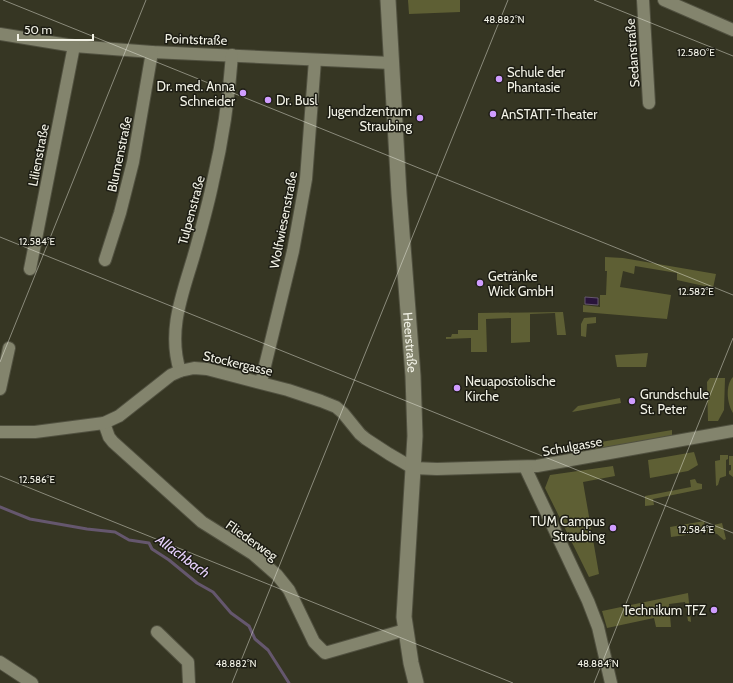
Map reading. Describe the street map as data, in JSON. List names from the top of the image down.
{
  "streets": {
    "street": [
      "Pointstraße",
      "Sedanstraße",
      "Blumenstraße",
      "Lilienstraße",
      "Tulpenstraße",
      "Wolfwiesenstraße",
      "Heerstraße",
      "Stockergasse",
      "Schulgasse",
      "Fliederweg"
    ]
  },
  "crossings": [
    ["Pointstraße", "Blumenstraße"],
    ["Pointstraße", "Lilienstraße"],
    ["Pointstraße", "Tulpenstraße"],
    ["Pointstraße", "Wolfwiesenstraße"],
    ["Pointstraße", "Heerstraße"],
    ["Tulpenstraße", "Stockergasse"],
    ["Wolfwiesenstraße", "Stockergasse"],
    ["Heerstraße", "Stockergasse"],
    ["Heerstraße", "Schulgasse"],
    ["Heerstraße", "Fliederweg"],
    ["Stockergasse", "Schulgasse"],
    ["Stockergasse", "Fliederweg"]
  ],
  "water": ["Allachbach"],
  "places": [
    "Schule der Phantasie",
    "Dr. med. Anna Schneider",
    "Dr. Busl",
    "AnSTATT-Theater",
    "Jugendzentrum Straubing",
    "Getränke Wick GmbH",
    "Neuapostolische Kirche",
    "Grundschule St. Peter",
    "TUM Campus Straubing",
    "Technikum TFZ"
  ],
  "scale_bar": "50 m",
  "coordinates": [
    "48.882°N",
    "12.580°E",
    "12.584°E",
    "12.582°E",
    "12.586°E",
    "48.884°N"
  ]
}
